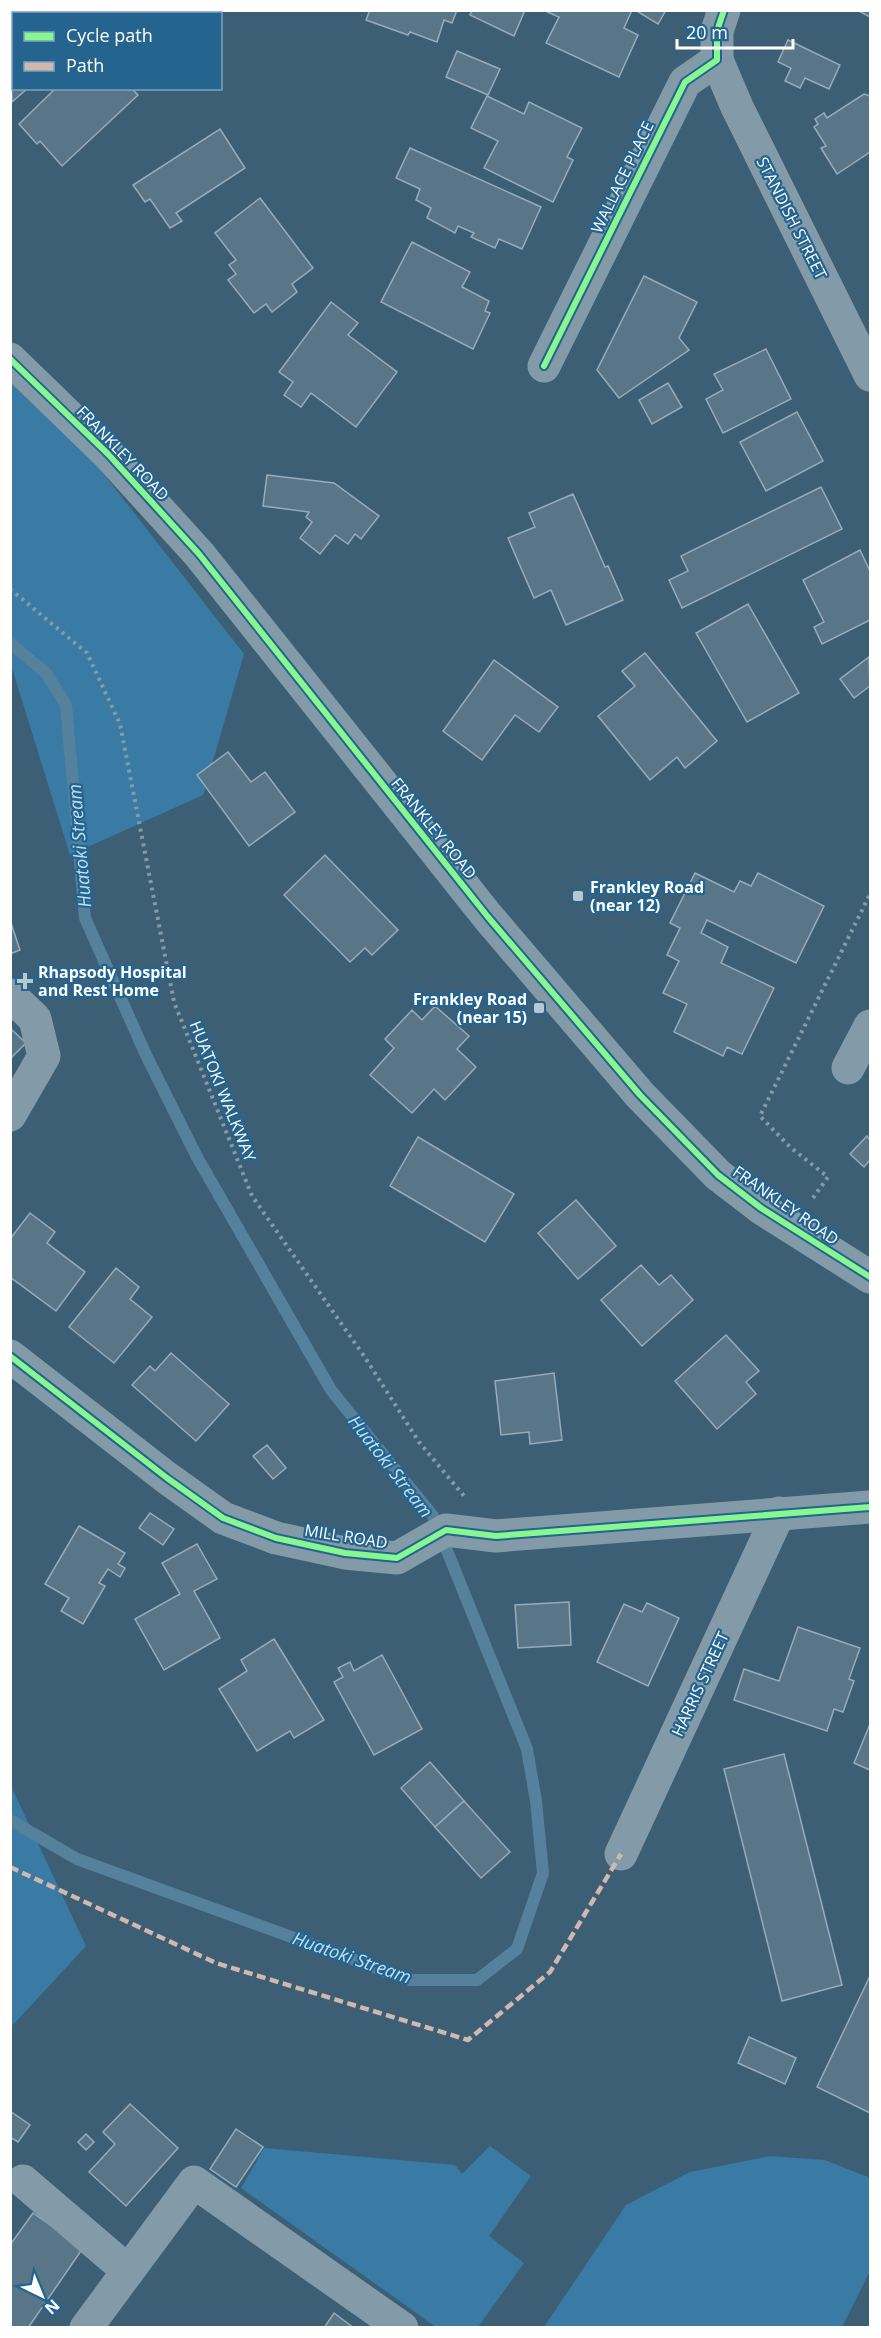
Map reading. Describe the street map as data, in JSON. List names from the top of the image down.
{
  "streets": {
    "street": [
      "WALLACE PLACE",
      "STANDISH STREET",
      "FRANKLEY ROAD",
      "MILL ROAD",
      "HARRIS STREET"
    ],
    "path": ["HUATOKI WALKWAY"]
  },
  "crossings": [
    ["WALLACE PLACE", "STANDISH STREET"],
    ["HUATOKI WALKWAY", "MILL ROAD"],
    ["MILL ROAD", "HARRIS STREET"]
  ],
  "water": ["Huatoki Stream"],
  "places": {
    "transit": ["Frankley Road (near 12)", "Frankley Road (near 15)"],
    "health": ["Rhapsody Hospital and Rest Home"]
  },
  "legend": ["Cycle path", "Path"],
  "scale_bar": "20 m",
  "north": "bottom right"
}
